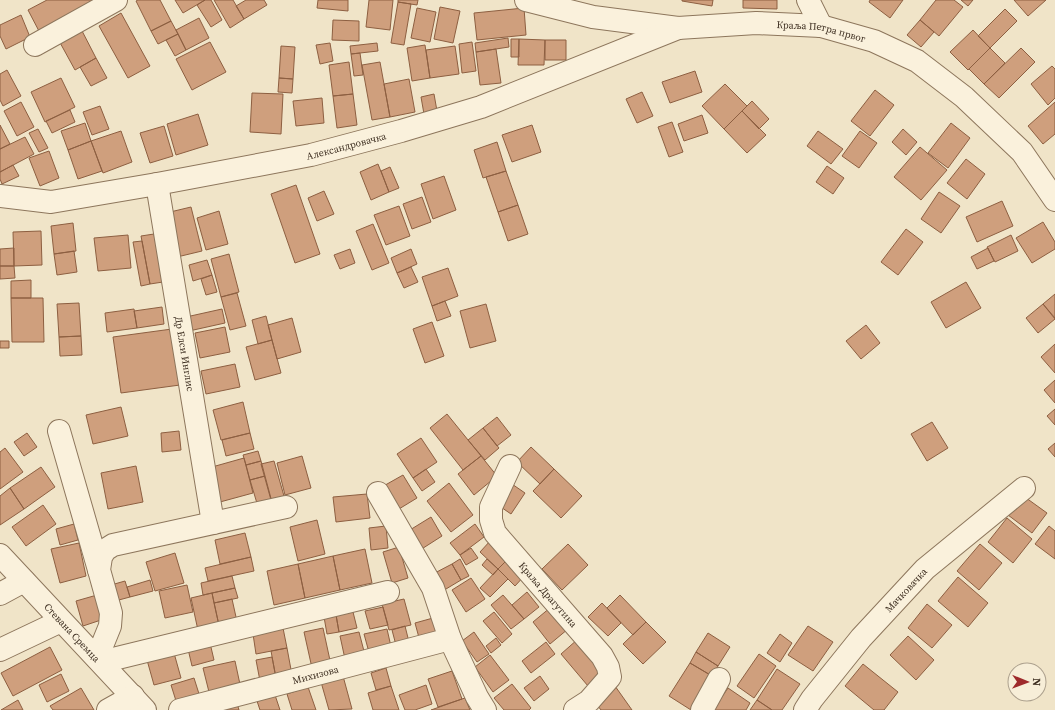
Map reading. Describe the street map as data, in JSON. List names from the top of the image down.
{
  "streets": {
    "street": [
      "Краља Петра првог",
      "Александровачка",
      "Др Елси Инглис",
      "Мачковачка",
      "Краља Драгутина",
      "Стевана Сремца",
      "Михизова"
    ]
  },
  "crossings": [
    ["Краља Петра првог", "Александровачка"],
    ["Александровачка", "Др Елси Инглис"]
  ],
  "north": "right"
}
